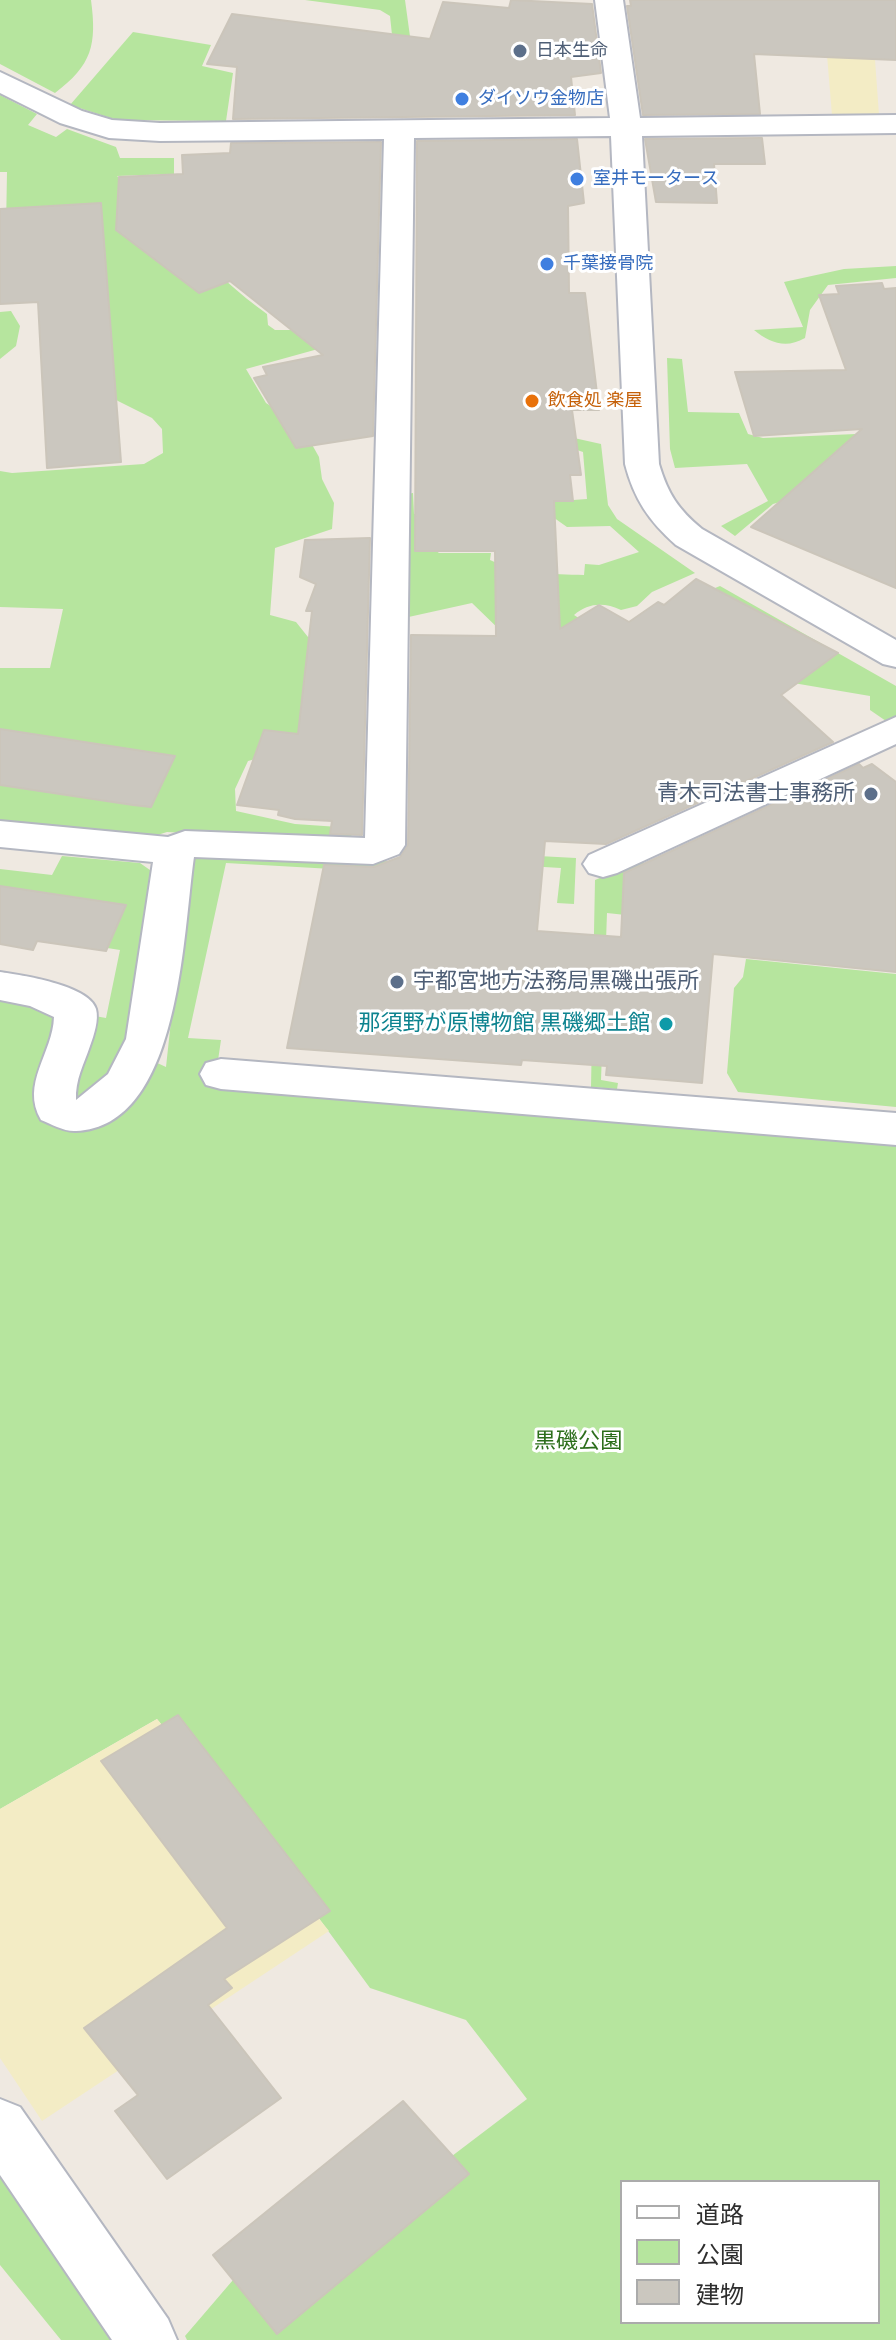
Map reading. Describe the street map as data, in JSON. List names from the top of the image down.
{
  "parks": ["黒磯公園"],
  "places": [
    "日本生命",
    "ダイソウ金物店",
    "室井モータース",
    "千葉接骨院",
    "飲食処 楽屋",
    "青木司法書士事務所",
    "宇都宮地方法務局黒磯出張所",
    "那須野が原博物館 黒磯郷土館"
  ],
  "legend": ["道路", "公園", "建物"]
}
